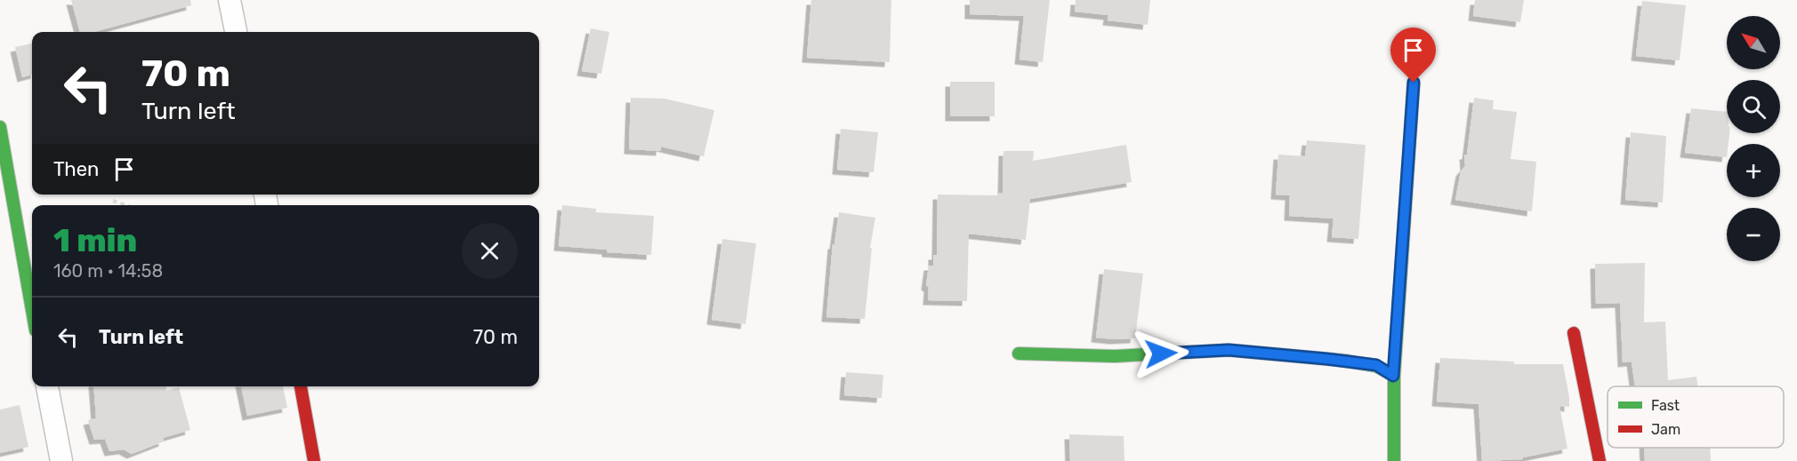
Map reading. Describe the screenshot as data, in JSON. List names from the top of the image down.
{
  "legend": ["Fast", "Jam"],
  "north": "top left",
  "page": {
    "map_buttons": ["+", "−"],
    "turn": ["70 m", "Turn left"],
    "then": "Then",
    "heading": ["1 min", "160 m · 14:58"],
    "list": [
      {
        "name": "Turn left",
        "value": "70 m"
      }
    ]
  }
}
